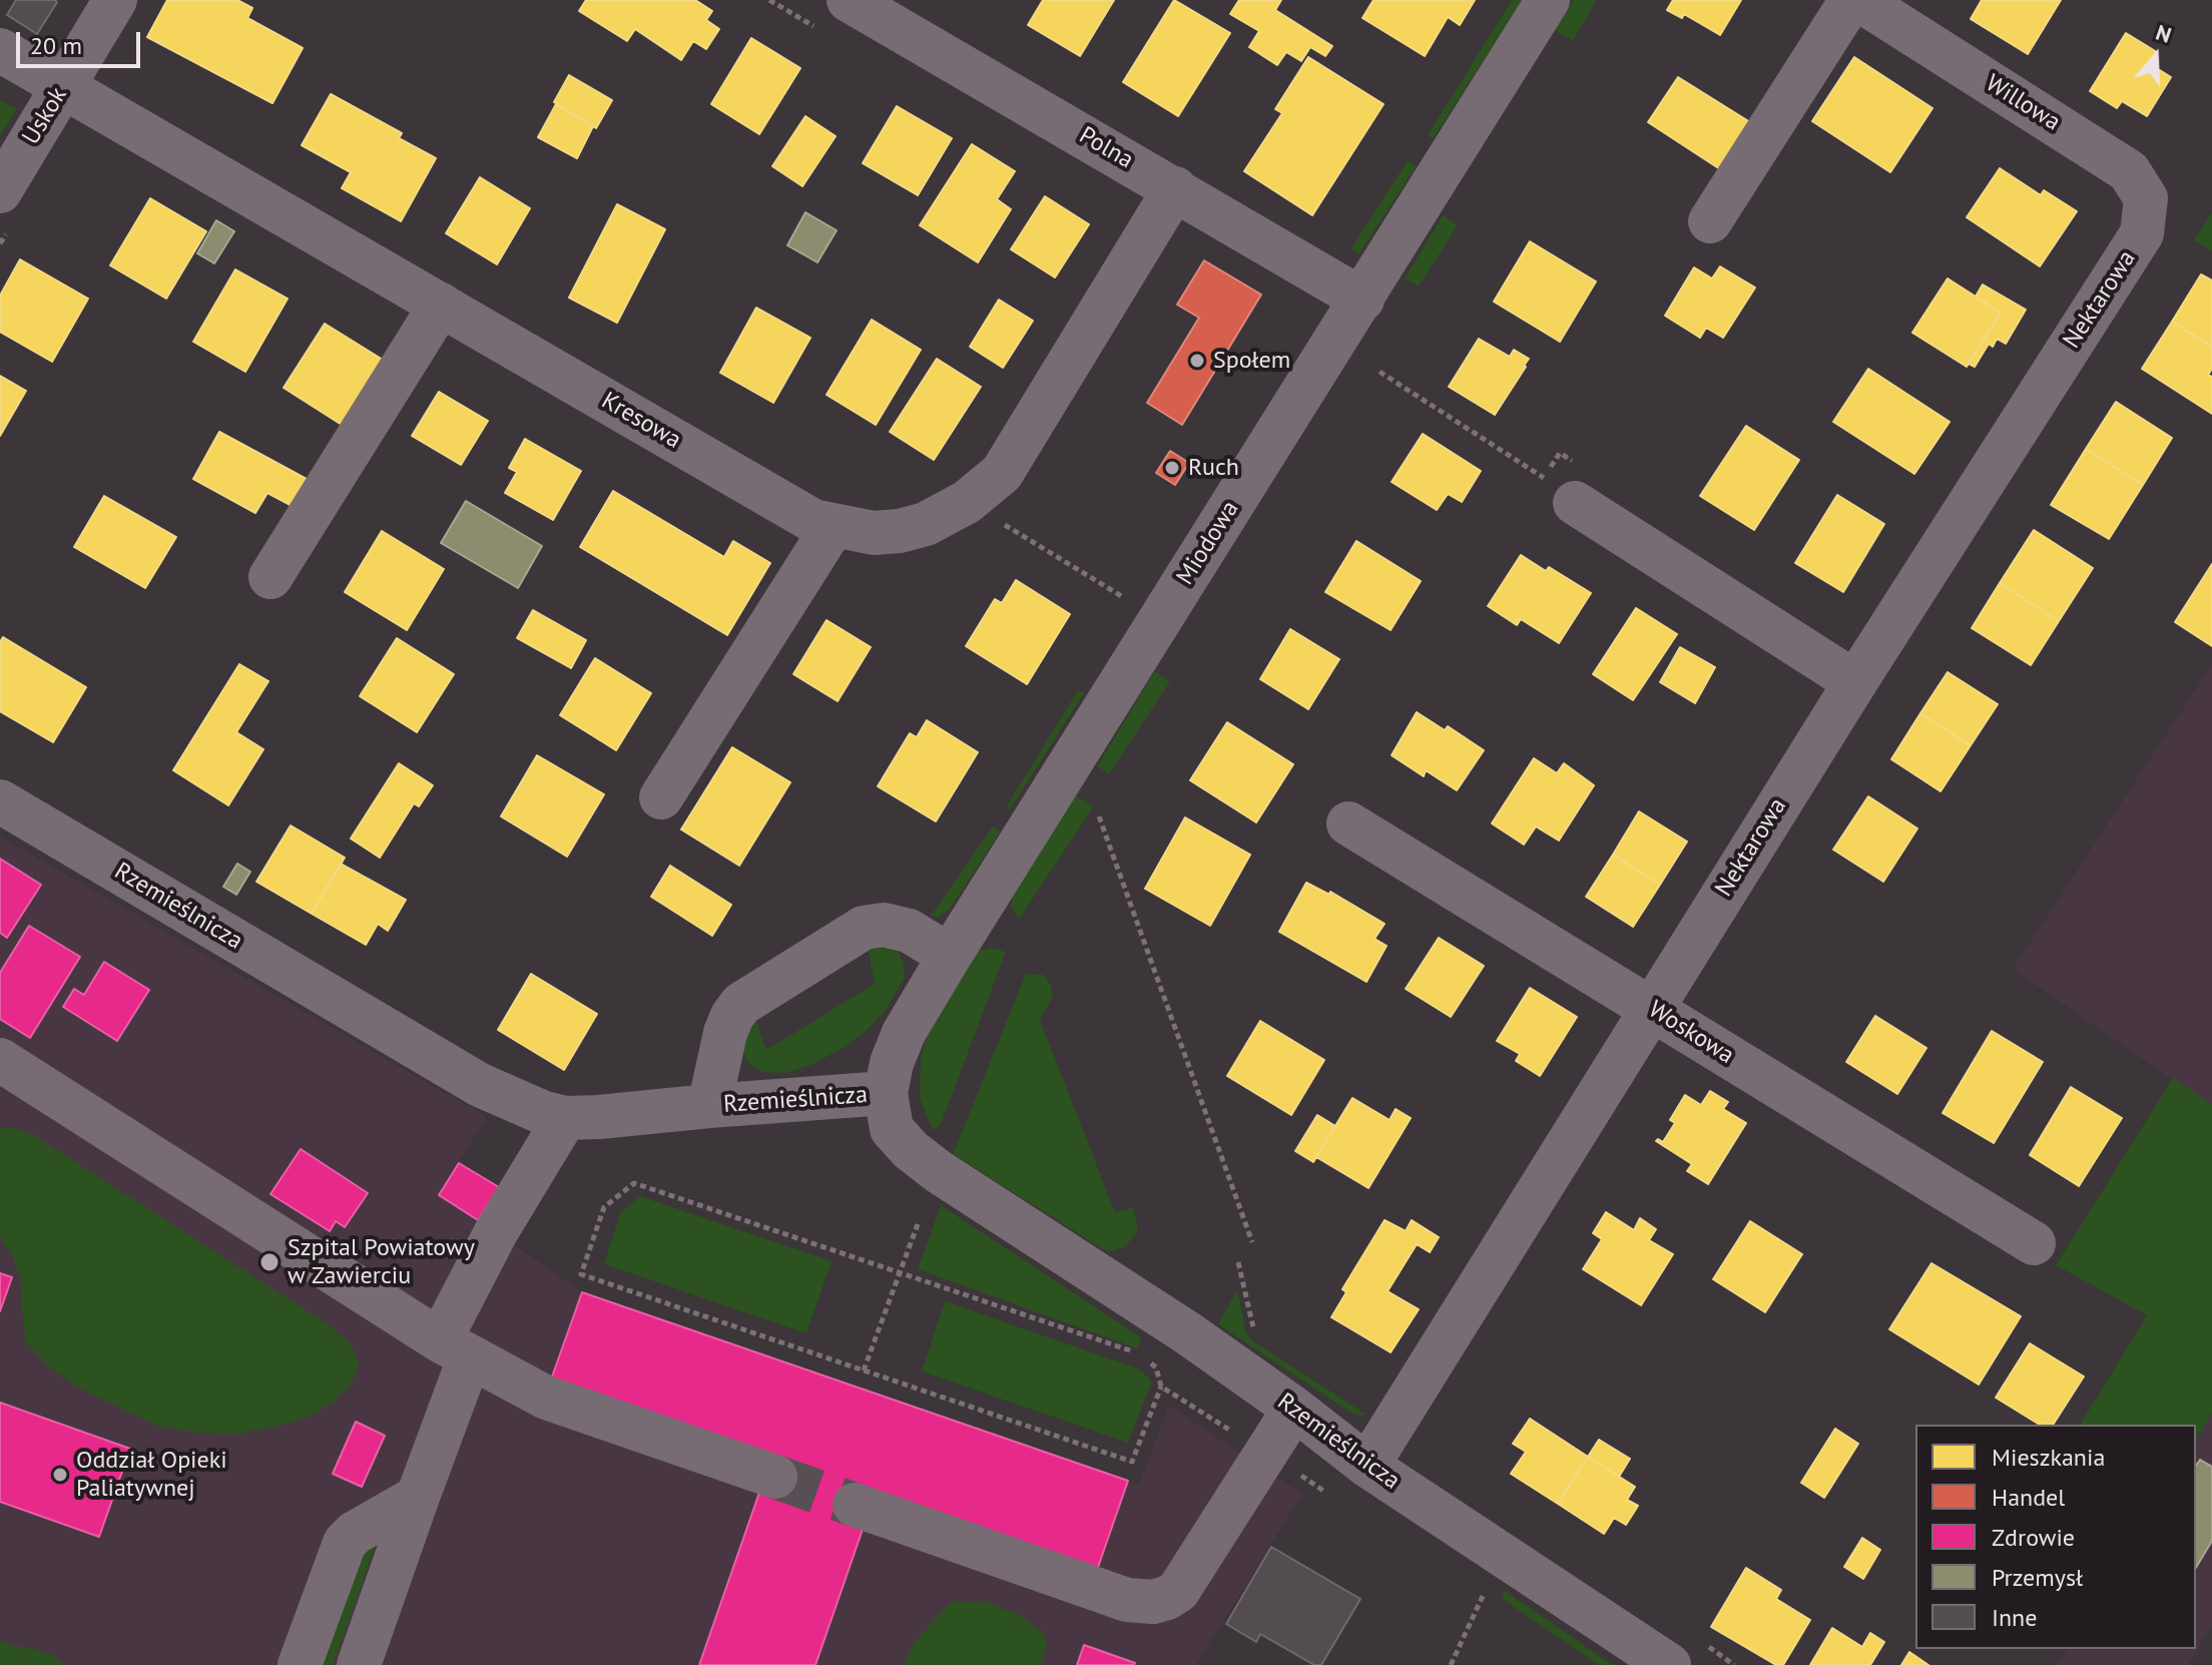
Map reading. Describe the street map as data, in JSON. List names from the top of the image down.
{
  "streets": {
    "street": [
      "Willowa",
      "Uskok",
      "Polna",
      "Nektarowa",
      "Kresowa",
      "Miodowa",
      "Rzemieślnicza",
      "Woskowa"
    ]
  },
  "crossings": [
    ["Willowa", "Nektarowa"],
    ["Uskok", "Kresowa"],
    ["Polna", "Kresowa"],
    ["Polna", "Miodowa"],
    ["Nektarowa", "Rzemieślnicza"],
    ["Nektarowa", "Woskowa"],
    ["Miodowa", "Rzemieślnicza"]
  ],
  "places": [
    "Społem",
    "Ruch",
    "Szpital Powiatowy w Zawierciu",
    "Oddział Opieki Paliatywnej"
  ],
  "legend": [
    "Mieszkania",
    "Handel",
    "Zdrowie",
    "Przemysł",
    "Inne"
  ],
  "scale_bar": "20 m",
  "north": "top"
}
